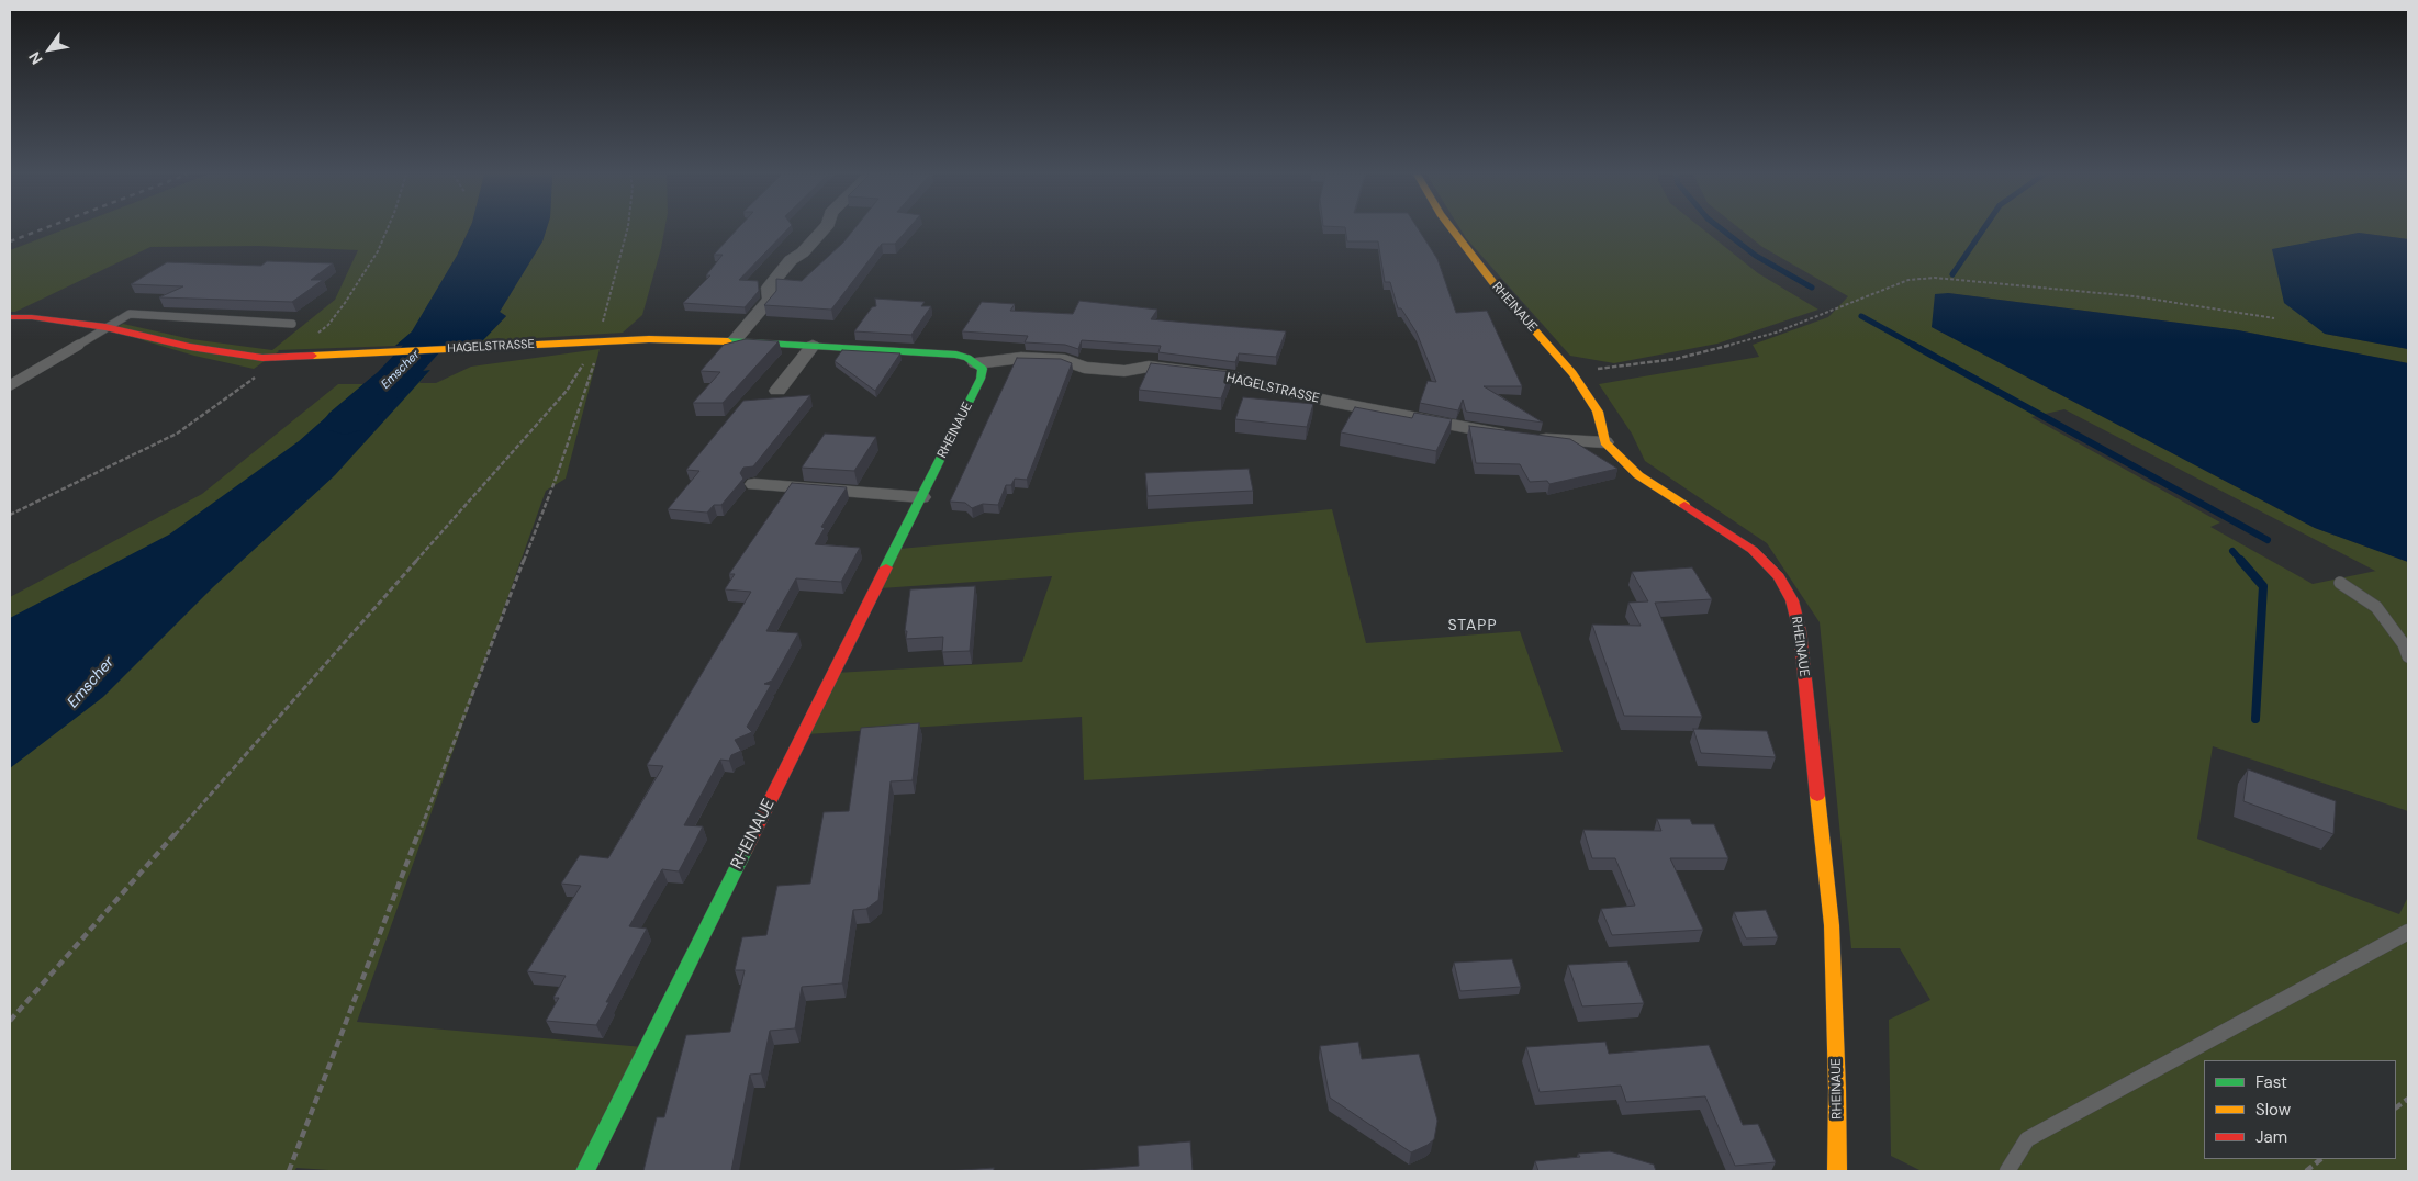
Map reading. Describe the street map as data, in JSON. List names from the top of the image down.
{
  "streets": {
    "street": ["RHEINAUE", "HAGELSTRASSE"]
  },
  "crossings": [
    ["RHEINAUE", "HAGELSTRASSE"]
  ],
  "districts": ["STAPP"],
  "water": ["Emscher"],
  "legend": ["Fast", "Slow", "Jam"],
  "north": "bottom left"
}
